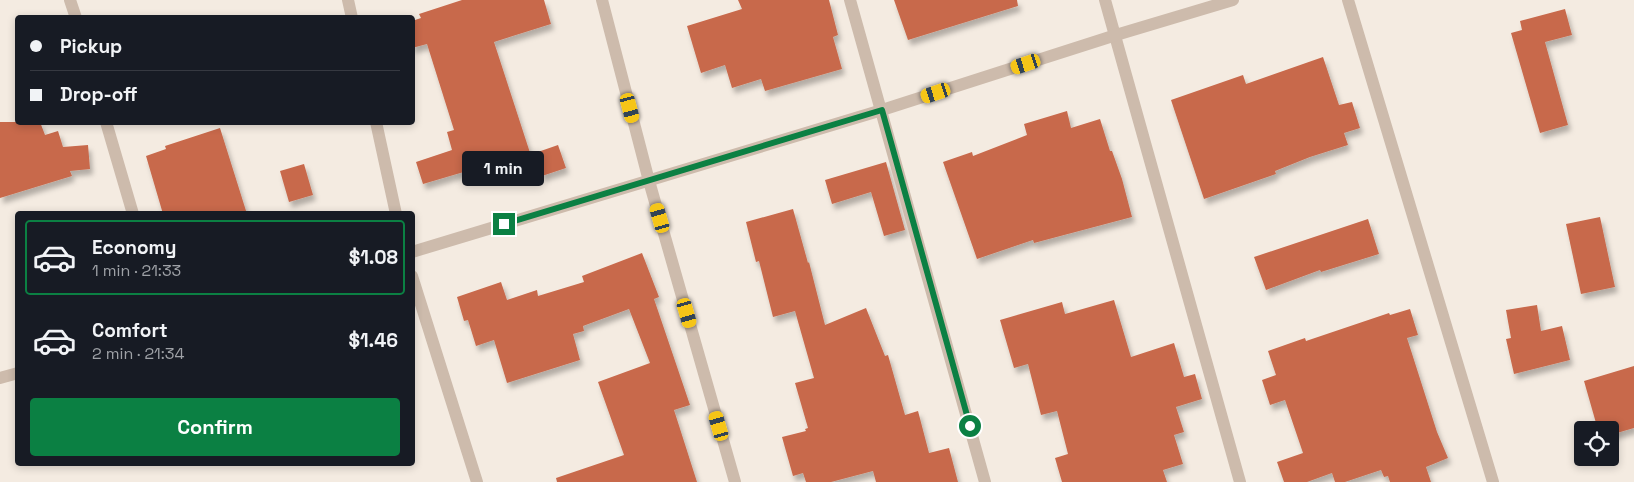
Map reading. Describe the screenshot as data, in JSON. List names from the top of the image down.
{
  "page": {
    "banner": ["Pickup", "Drop-off"],
    "bubble": "1 min",
    "list": [
      {
        "name": "Economy",
        "note": "1 min · 21:33",
        "value": "$1.08"
      },
      {
        "name": "Comfort",
        "note": "2 min · 21:34",
        "value": "$1.46"
      }
    ],
    "buttons": "Confirm"
  }
}
